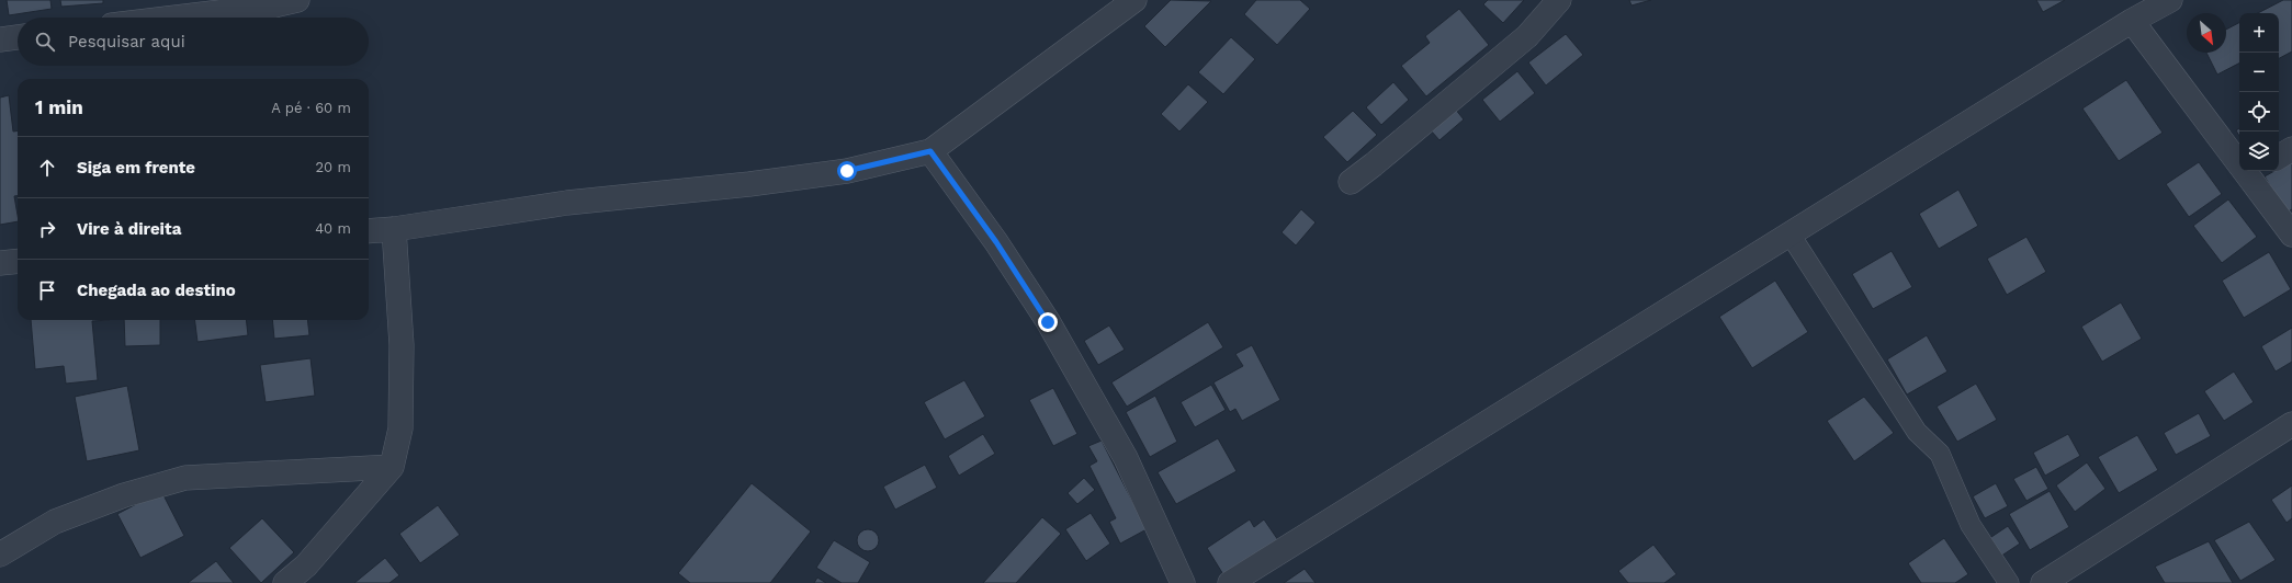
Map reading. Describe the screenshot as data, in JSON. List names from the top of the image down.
{
  "north": "bottom right",
  "page": {
    "map_buttons": ["+", "−"],
    "search": "Pesquisar aqui",
    "heading": ["1 min", "A pé · 60 m"],
    "list": [
      ["Siga em frente", "20 m"],
      ["Vire à direita", "40 m"],
      "Chegada ao destino"
    ]
  }
}
